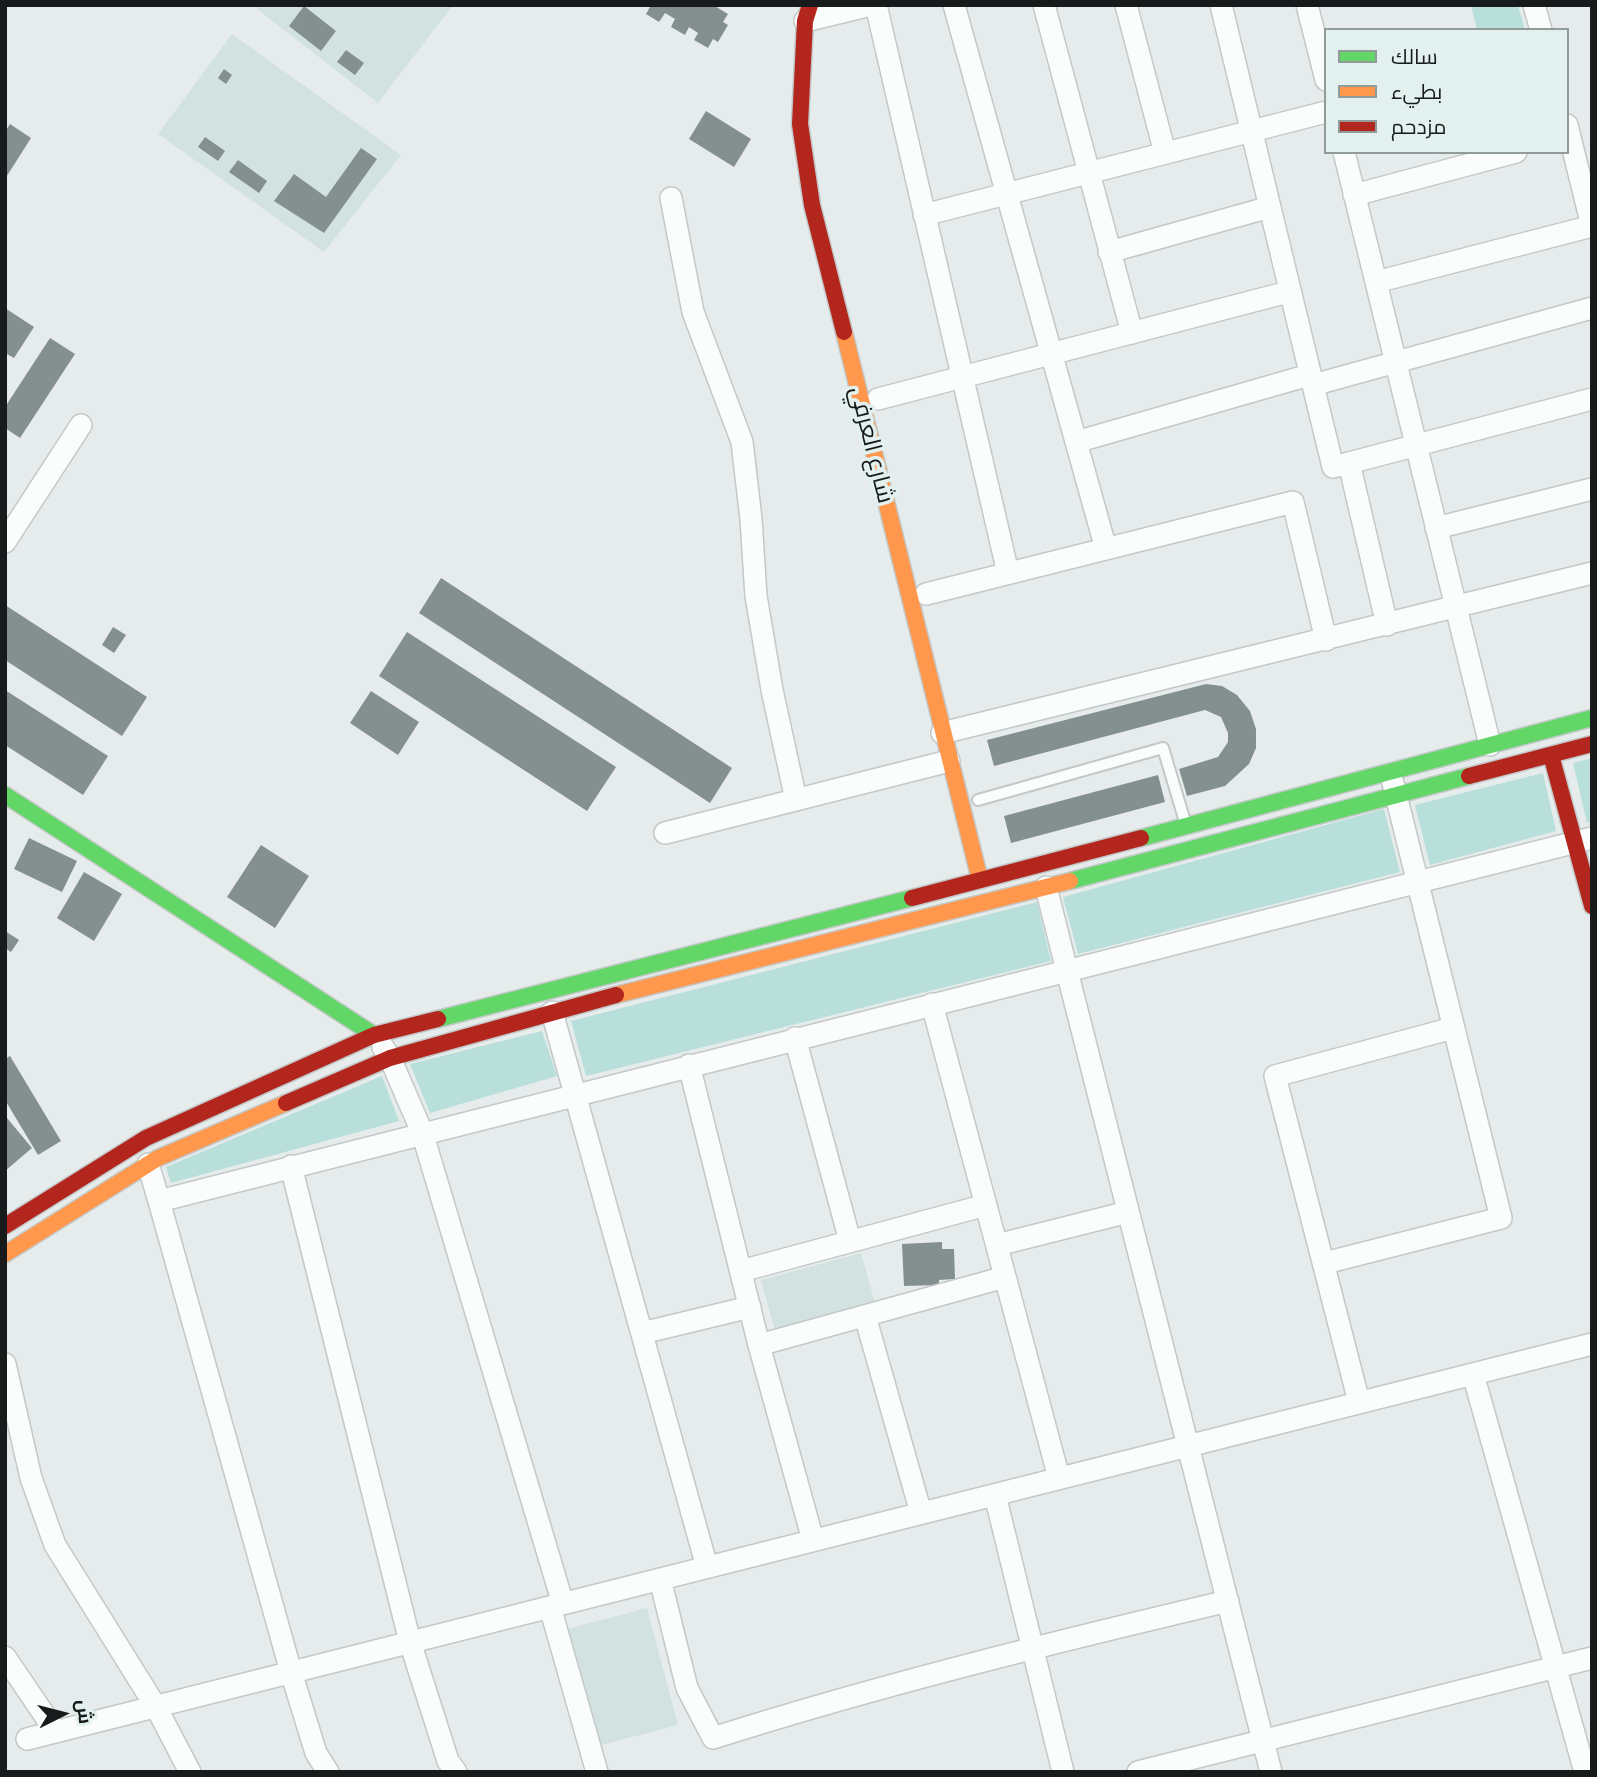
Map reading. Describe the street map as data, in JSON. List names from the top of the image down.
{
  "streets": {
    "main road": ["شارع العرفي"]
  },
  "legend": ["سالك", "بطيء", "مزدحم"],
  "north": "right"
}
